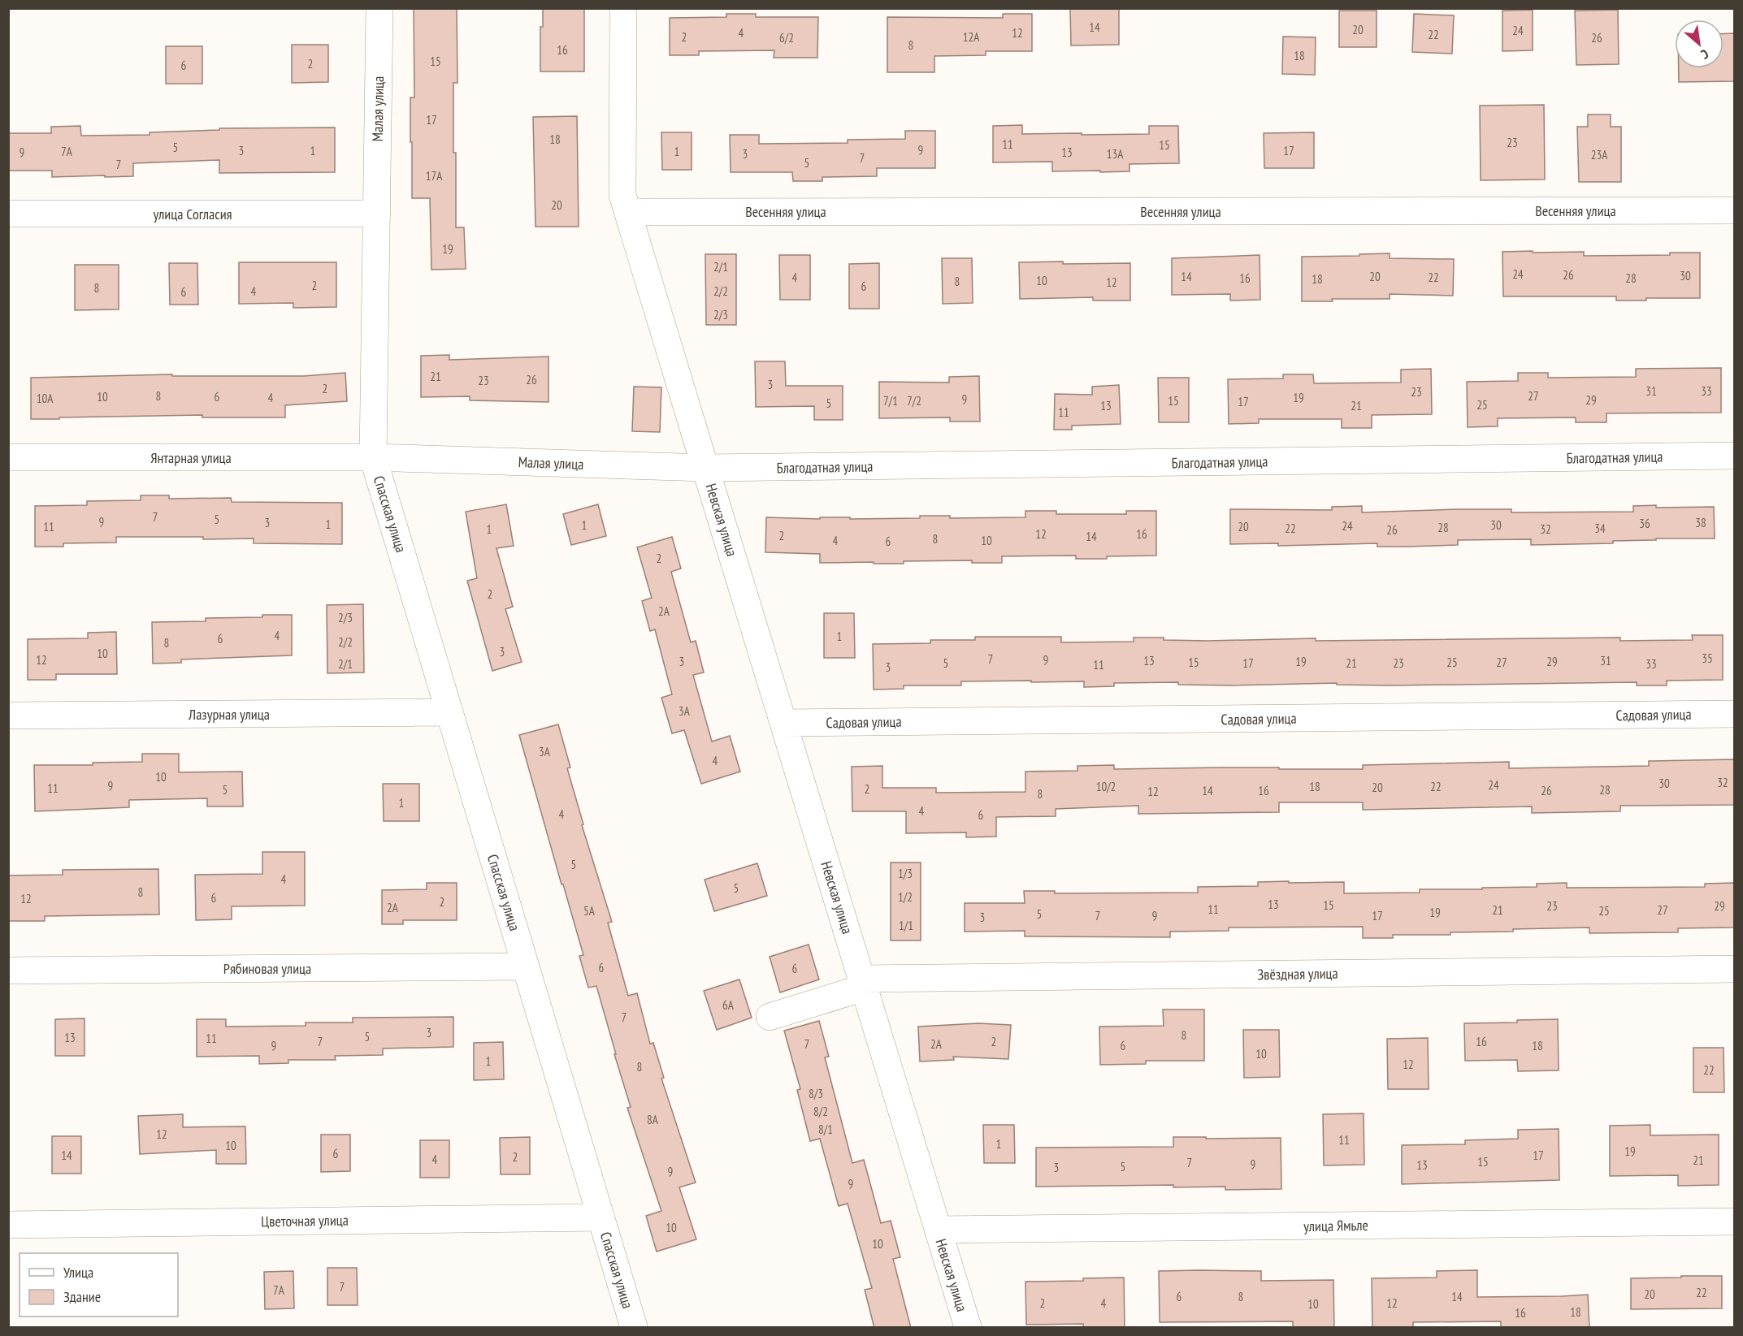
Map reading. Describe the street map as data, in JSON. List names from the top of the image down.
{
  "streets": {
    "street": [
      "Малая улица",
      "Весенняя улица",
      "улица Согласия",
      "Янтарная улица",
      "Благодатная улица",
      "Спасская улица",
      "Невская улица",
      "Лазурная улица",
      "Садовая улица",
      "Рябиновая улица",
      "Звёздная улица",
      "Цветочная улица",
      "улица Ямьле"
    ]
  },
  "crossings": [
    ["Малая улица", "улица Согласия"],
    ["Малая улица", "Янтарная улица"],
    ["Малая улица", "Благодатная улица"],
    ["Малая улица", "Спасская улица"],
    ["Малая улица", "Невская улица"],
    ["Янтарная улица", "Спасская улица"],
    ["Благодатная улица", "Невская улица"],
    ["Спасская улица", "Лазурная улица"],
    ["Спасская улица", "Рябиновая улица"],
    ["Спасская улица", "Цветочная улица"],
    ["Невская улица", "Садовая улица"],
    ["Невская улица", "Звёздная улица"],
    ["Невская улица", "улица Ямьле"]
  ],
  "house_numbers": [
    "14",
    "20",
    "24",
    "4",
    "12",
    "22",
    "2",
    "12А",
    "6/2",
    "26",
    "8",
    "16",
    "18",
    "15",
    "2",
    "6",
    "17",
    "18",
    "23",
    "11",
    "15",
    "5",
    "9",
    "3",
    "1",
    "17",
    "7А",
    "1",
    "9",
    "13",
    "3",
    "13А",
    "23А",
    "7",
    "5",
    "7",
    "17А",
    "20",
    "19",
    "2/1",
    "24",
    "26",
    "30",
    "14",
    "20",
    "4",
    "22",
    "16",
    "28",
    "18",
    "10",
    "8",
    "12",
    "2",
    "6",
    "8",
    "4",
    "2/2",
    "6",
    "2/3",
    "21",
    "26",
    "23",
    "3",
    "2",
    "31",
    "33",
    "23",
    "8",
    "27",
    "10",
    "6",
    "4",
    "19",
    "10А",
    "9",
    "29",
    "7/1",
    "7/2",
    "15",
    "17",
    "5",
    "25",
    "13",
    "21",
    "11",
    "7",
    "5",
    "9",
    "3",
    "38",
    "36",
    "1",
    "1",
    "30",
    "24",
    "11",
    "20",
    "28",
    "22",
    "34",
    "1",
    "32",
    "26",
    "12",
    "16",
    "2",
    "14",
    "8",
    "4",
    "10",
    "6",
    "2",
    "2",
    "2А",
    "2/3",
    "4",
    "1",
    "6",
    "2/2",
    "8",
    "3",
    "10",
    "35",
    "7",
    "12",
    "9",
    "13",
    "31",
    "3",
    "19",
    "29",
    "15",
    "25",
    "27",
    "5",
    "17",
    "21",
    "23",
    "2/1",
    "33",
    "11",
    "3",
    "3А",
    "3А",
    "4",
    "10",
    "32",
    "30",
    "24",
    "9",
    "10/2",
    "18",
    "22",
    "20",
    "11",
    "2",
    "5",
    "28",
    "14",
    "16",
    "26",
    "12",
    "8",
    "1",
    "4",
    "4",
    "6",
    "5",
    "1/3",
    "4",
    "5",
    "8",
    "1/2",
    "6",
    "12",
    "2",
    "13",
    "15",
    "23",
    "29",
    "2А",
    "11",
    "21",
    "27",
    "5А",
    "25",
    "19",
    "5",
    "7",
    "9",
    "17",
    "3",
    "1/1",
    "6",
    "6",
    "6А",
    "7",
    "3",
    "8",
    "5",
    "13",
    "11",
    "7",
    "2",
    "16",
    "7",
    "2А",
    "9",
    "6",
    "18",
    "10",
    "1",
    "12",
    "8",
    "22",
    "8/3",
    "8/2",
    "8А",
    "8/1",
    "12",
    "11",
    "1",
    "10",
    "19",
    "6",
    "14",
    "17",
    "2",
    "4",
    "21",
    "15",
    "7",
    "9",
    "13",
    "5",
    "3",
    "9",
    "9",
    "10",
    "10",
    "7",
    "7А",
    "22",
    "20",
    "6",
    "8",
    "14",
    "2",
    "4",
    "12",
    "10",
    "18",
    "16"
  ],
  "legend": ["Улица", "Здание"],
  "north": "bottom right"
}
